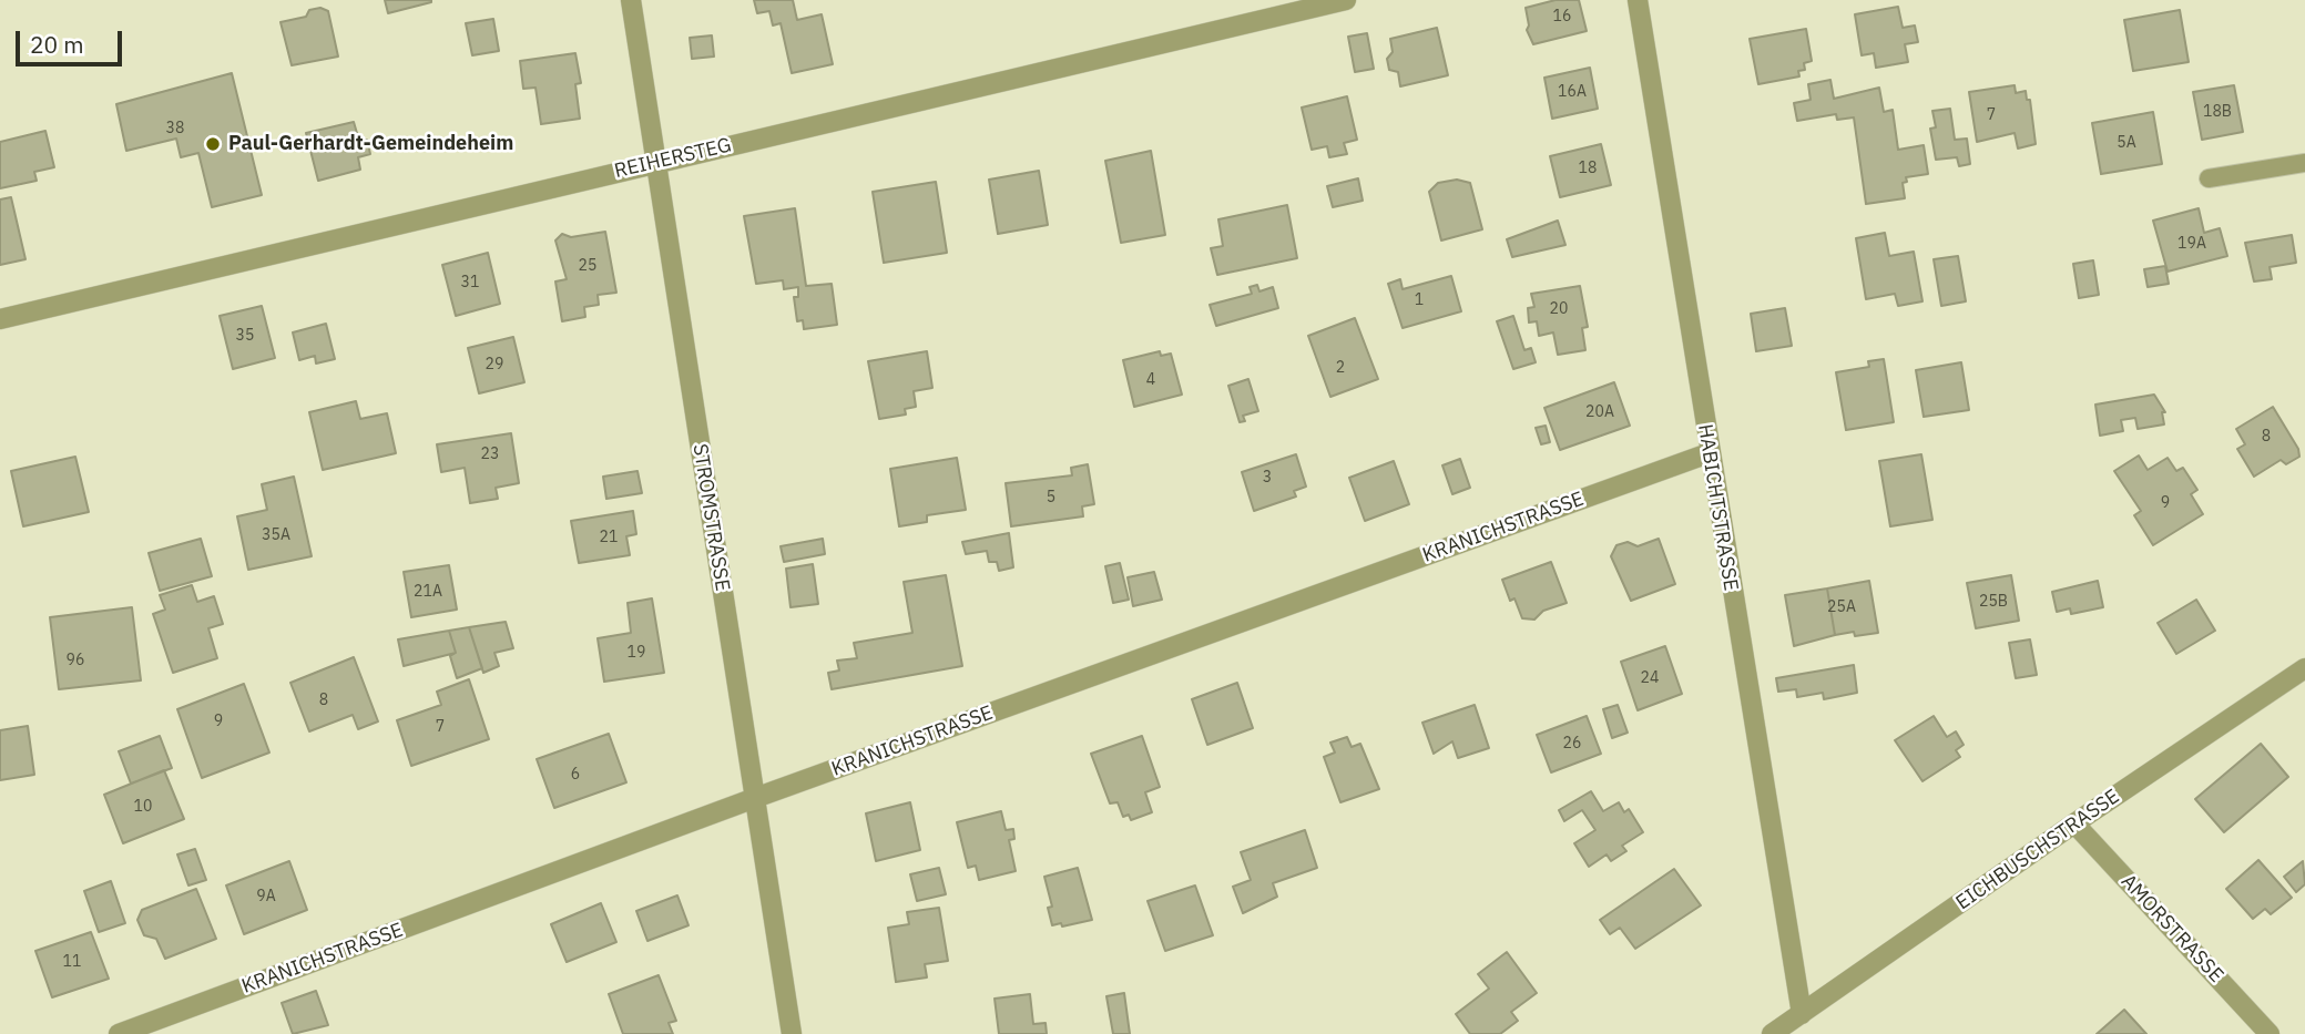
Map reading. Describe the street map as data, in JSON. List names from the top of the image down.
{
  "streets": {
    "street": [
      "REIHERSTEG",
      "HABICHTSTRASSE",
      "STROMSTRASSE",
      "KRANICHSTRASSE",
      "EICHBUSCHSTRASSE",
      "AMORSTRASSE"
    ]
  },
  "crossings": [
    ["REIHERSTEG", "STROMSTRASSE"],
    ["HABICHTSTRASSE", "KRANICHSTRASSE"],
    ["HABICHTSTRASSE", "EICHBUSCHSTRASSE"],
    ["STROMSTRASSE", "KRANICHSTRASSE"],
    ["EICHBUSCHSTRASSE", "AMORSTRASSE"]
  ],
  "places": ["Paul-Gerhardt-Gemeindeheim"],
  "house_numbers": [
    "16",
    "16A",
    "18B",
    "7",
    "38",
    "5A",
    "18",
    "19A",
    "25",
    "31",
    "1",
    "20",
    "35",
    "29",
    "2",
    "4",
    "20A",
    "8",
    "23",
    "3",
    "5",
    "9",
    "35A",
    "21",
    "21A",
    "25B",
    "25A",
    "19",
    "96",
    "24",
    "8",
    "9",
    "7",
    "26",
    "6",
    "10",
    "9A",
    "11"
  ],
  "scale_bar": "20 m"
}
